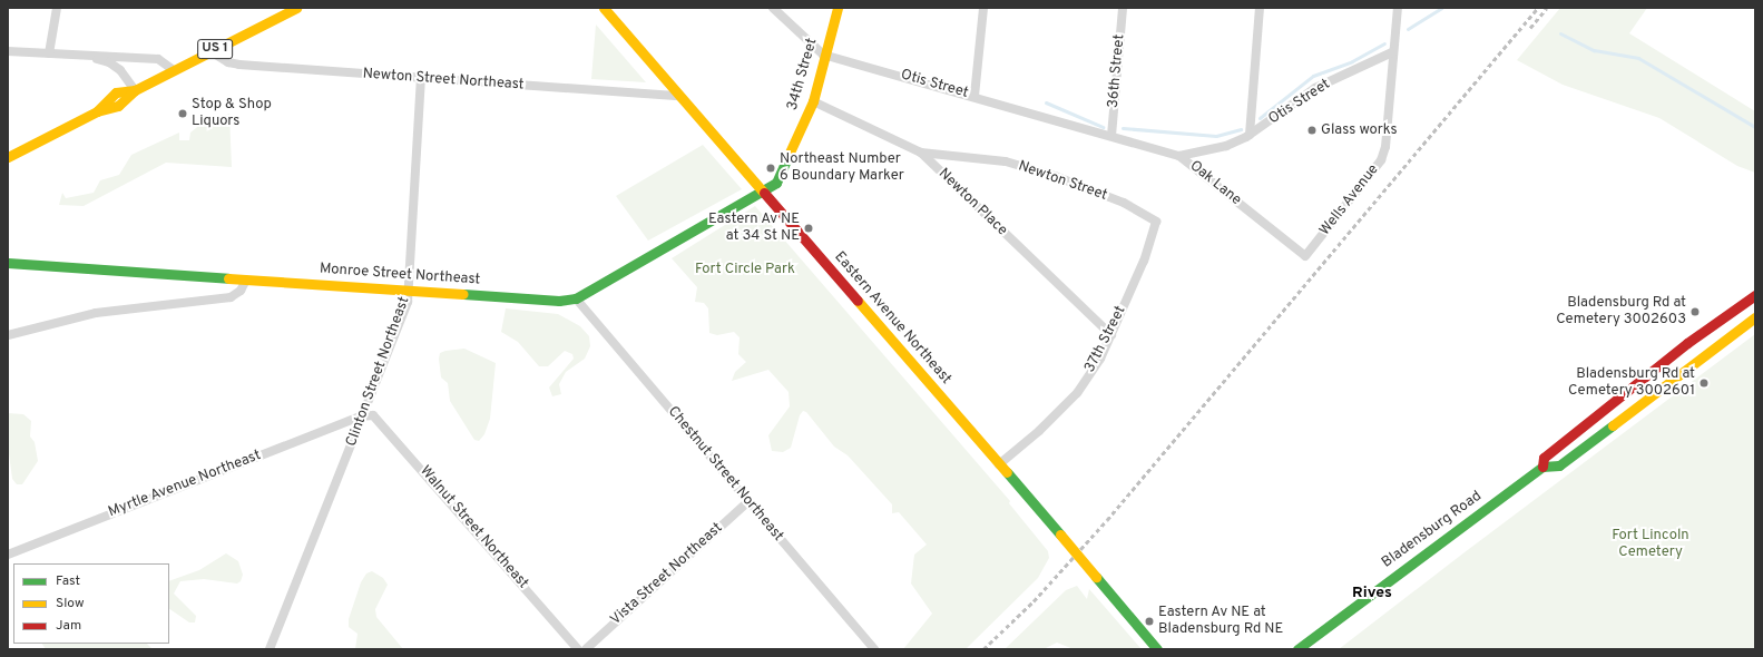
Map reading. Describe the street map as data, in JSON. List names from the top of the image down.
{
  "streets": {
    "main road": [
      "US 1",
      "34th Street",
      "Monroe Street Northeast",
      "Eastern Avenue Northeast",
      "Bladensburg Road"
    ],
    "street": [
      "36th Street",
      "Newton Street Northeast",
      "Otis Street",
      "Newton Street",
      "Oak Lane",
      "Wells Avenue",
      "Newton Place",
      "37th Street",
      "Clinton Street Northeast",
      "Chestnut Street Northeast",
      "Myrtle Avenue Northeast",
      "Walnut Street Northeast",
      "Vista Street Northeast"
    ]
  },
  "crossings": [
    ["US 1", "Newton Street Northeast"],
    ["36th Street", "Otis Street"],
    ["36th Street", "Oak Lane"],
    ["34th Street", "Otis Street"],
    ["34th Street", "Newton Place"],
    ["34th Street", "Monroe Street Northeast"],
    ["34th Street", "Eastern Avenue Northeast"],
    ["Newton Street Northeast", "Eastern Avenue Northeast"],
    ["Newton Street Northeast", "Clinton Street Northeast"],
    ["Otis Street", "Oak Lane"],
    ["Otis Street", "Wells Avenue"],
    ["Newton Street", "Newton Place"],
    ["Newton Street", "37th Street"],
    ["Oak Lane", "Wells Avenue"],
    ["Newton Place", "37th Street"],
    ["Monroe Street Northeast", "Eastern Avenue Northeast"],
    ["Monroe Street Northeast", "Clinton Street Northeast"],
    ["Monroe Street Northeast", "Chestnut Street Northeast"],
    ["Eastern Avenue Northeast", "37th Street"],
    ["Clinton Street Northeast", "Myrtle Avenue Northeast"],
    ["Clinton Street Northeast", "Walnut Street Northeast"],
    ["Chestnut Street Northeast", "Vista Street Northeast"],
    ["Myrtle Avenue Northeast", "Walnut Street Northeast"]
  ],
  "districts": ["Rives"],
  "parks": ["Fort Circle Park", "Fort Lincoln Cemetery"],
  "places": [
    "Stop & Shop Liquors",
    "Glass works",
    "Northeast Number 6 Boundary Marker",
    "Eastern Av NE at 34 St NE",
    "Bladensburg Rd at Cemetery 3002603",
    "Bladensburg Rd at Cemetery 3002601",
    "Eastern Av NE at Bladensburg Rd NE"
  ],
  "legend": ["Fast", "Slow", "Jam"]
}
